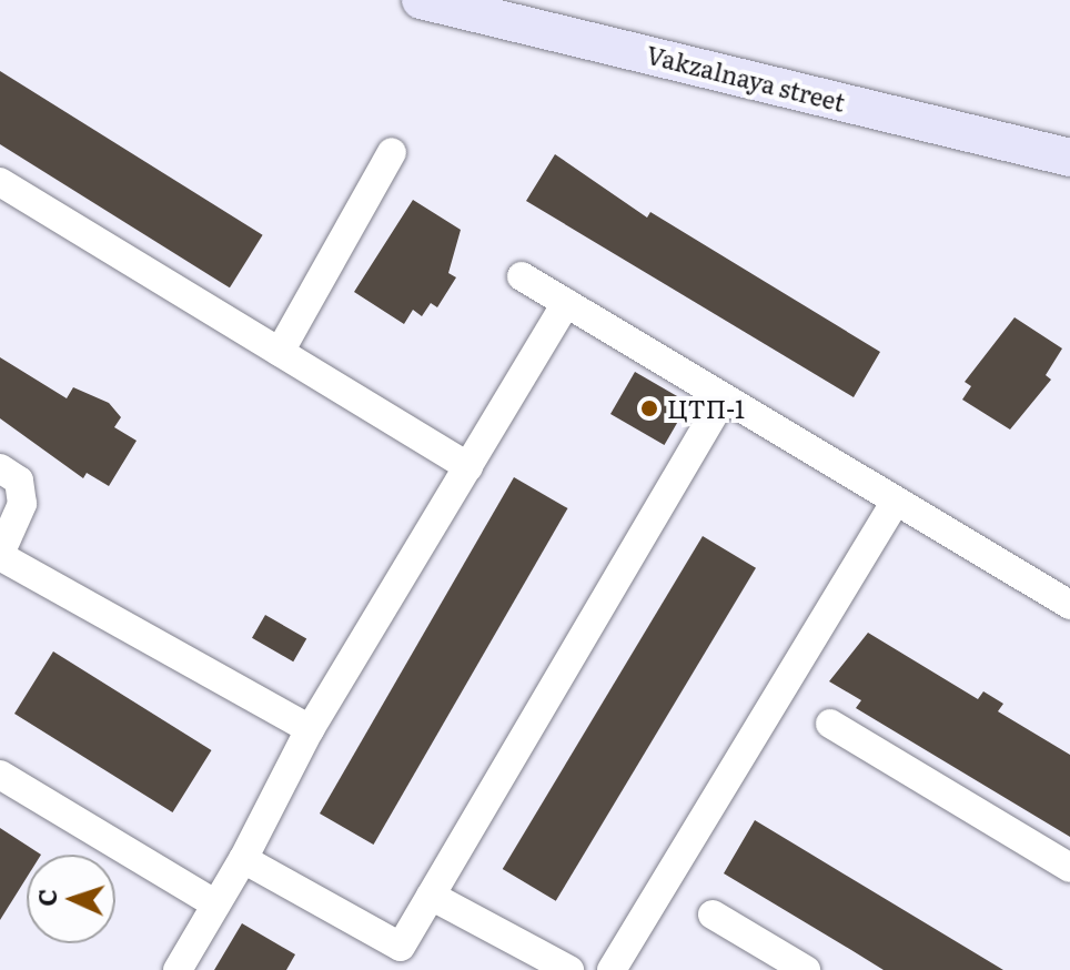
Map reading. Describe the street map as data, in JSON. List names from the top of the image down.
{
  "streets": {
    "main road": ["Vakzalnaya street"]
  },
  "places": ["ЦТП-1"],
  "north": "left"
}
